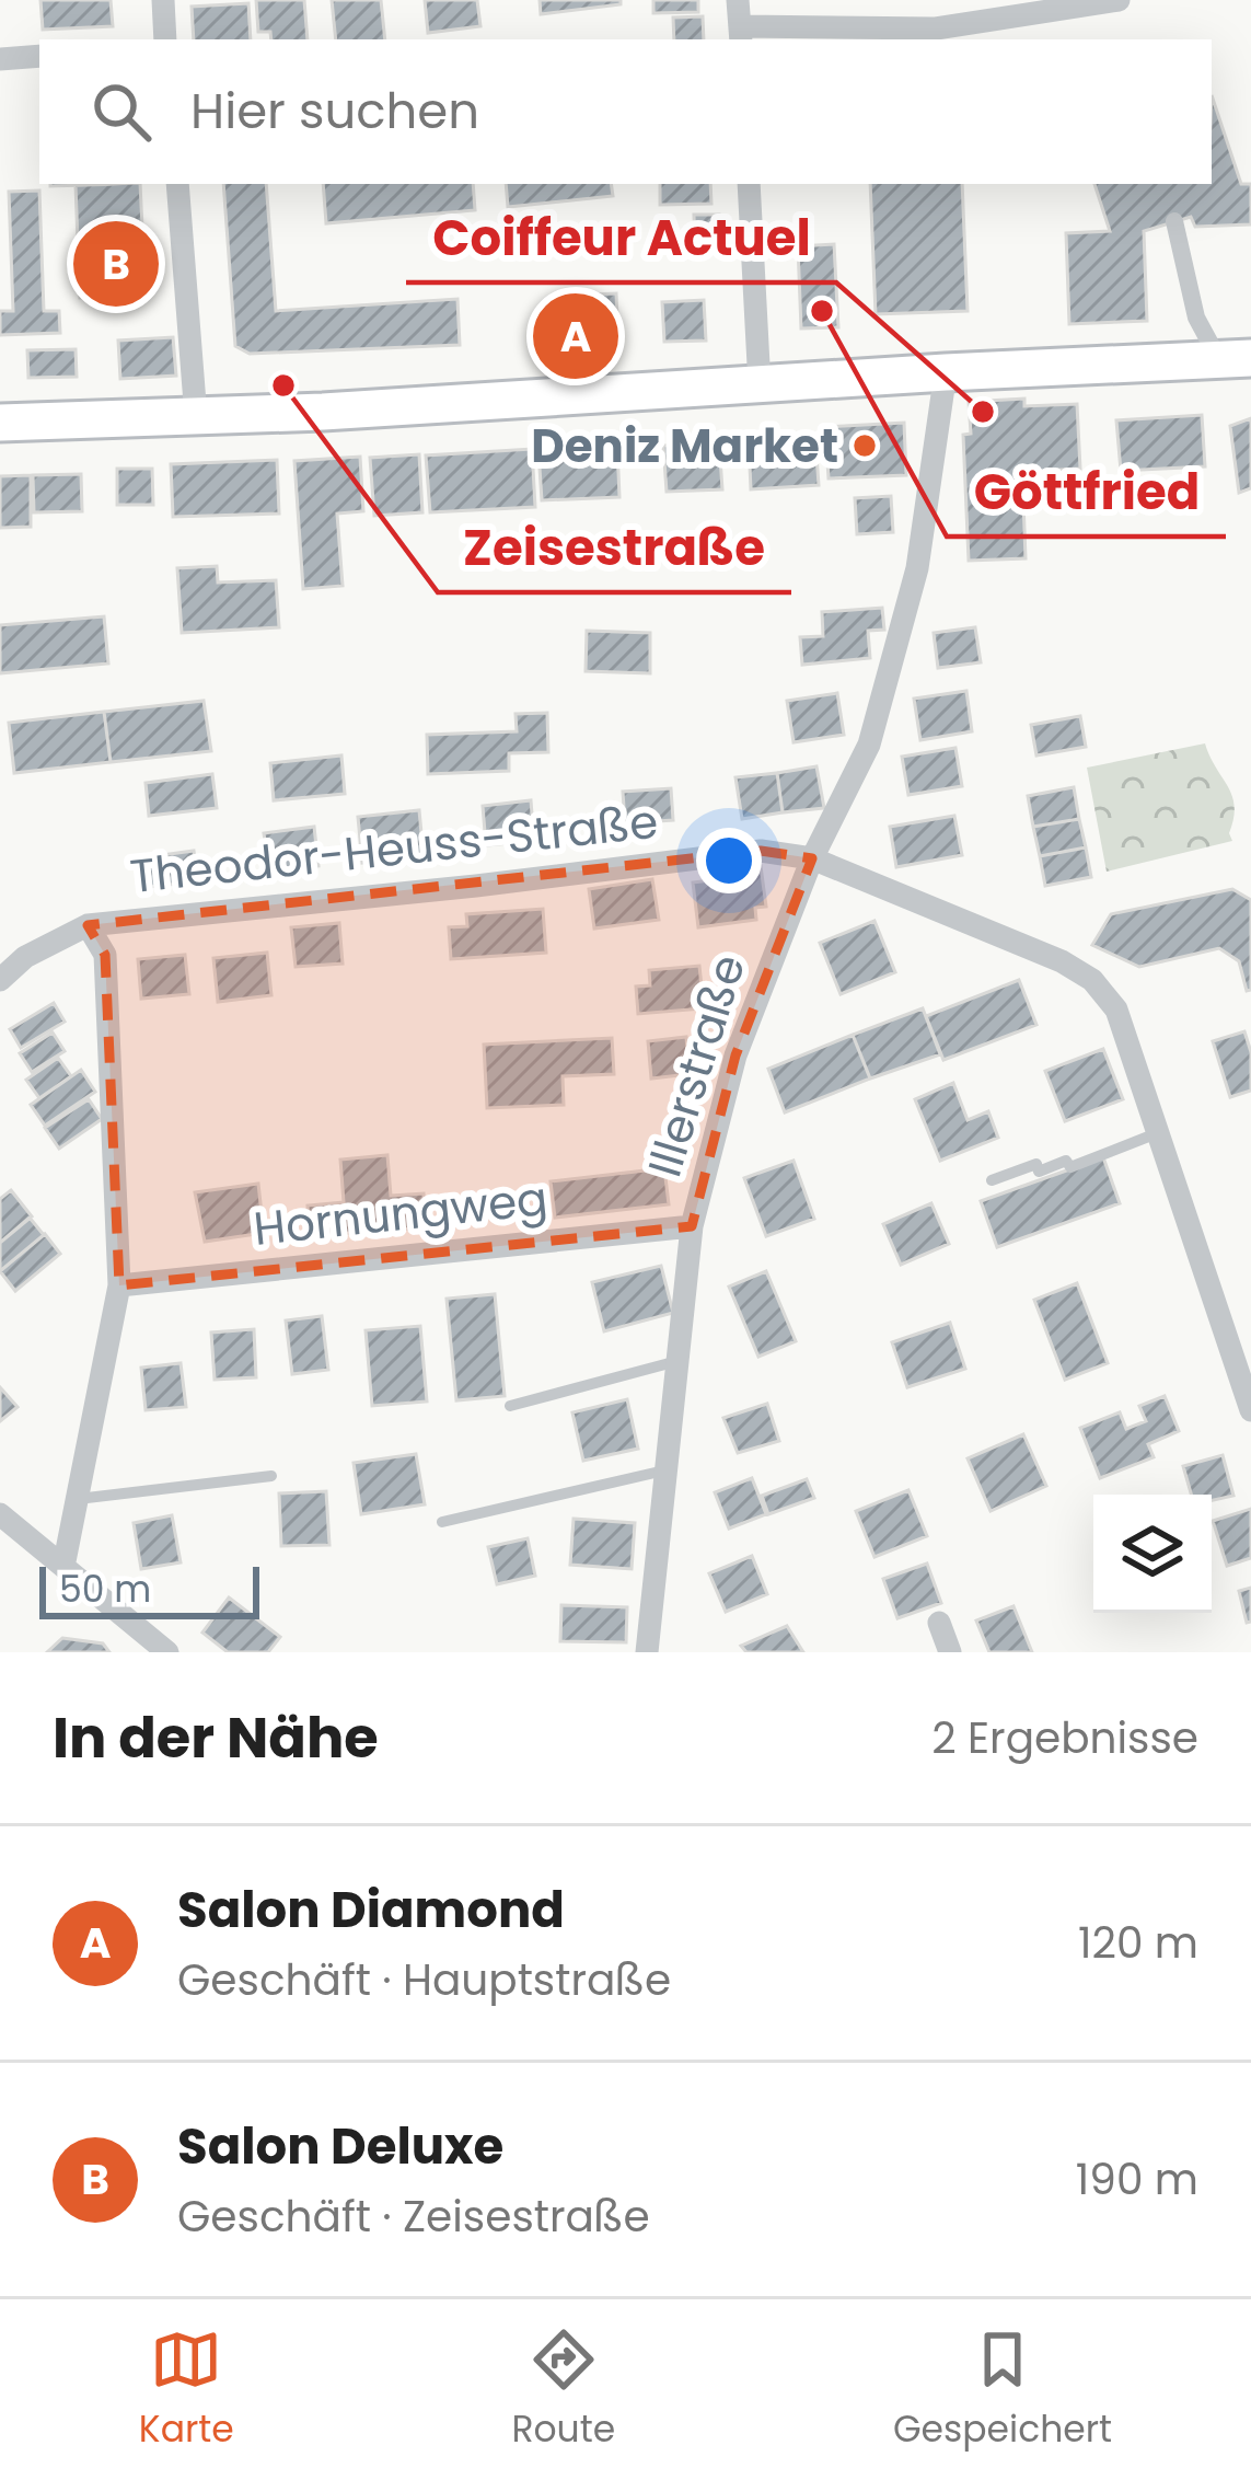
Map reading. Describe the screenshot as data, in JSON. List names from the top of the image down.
{
  "streets": {
    "street": ["Theodor-Heuss-Straße", "Illerstraße", "Hornungweg"]
  },
  "crossings": [
    ["Theodor-Heuss-Straße", "Illerstraße"],
    ["Illerstraße", "Hornungweg"]
  ],
  "places": [
    "Göttfried",
    "Zeisestraße",
    "Coiffeur Actuel",
    "Deniz Market"
  ],
  "scale_bar": "50 m",
  "page": {
    "search": "Hier suchen",
    "pins": ["B", "A"],
    "scale": "50 m",
    "heading": ["In der Nähe", "2 Ergebnisse"],
    "list": [
      {
        "mark": "A",
        "name": "Salon Diamond",
        "note": "Geschäft · Hauptstraße",
        "value": "120 m"
      },
      {
        "mark": "B",
        "name": "Salon Deluxe",
        "note": "Geschäft · Zeisestraße",
        "value": "190 m"
      }
    ],
    "nav": ["Karte", "Route", "Gespeichert"]
  }
}
